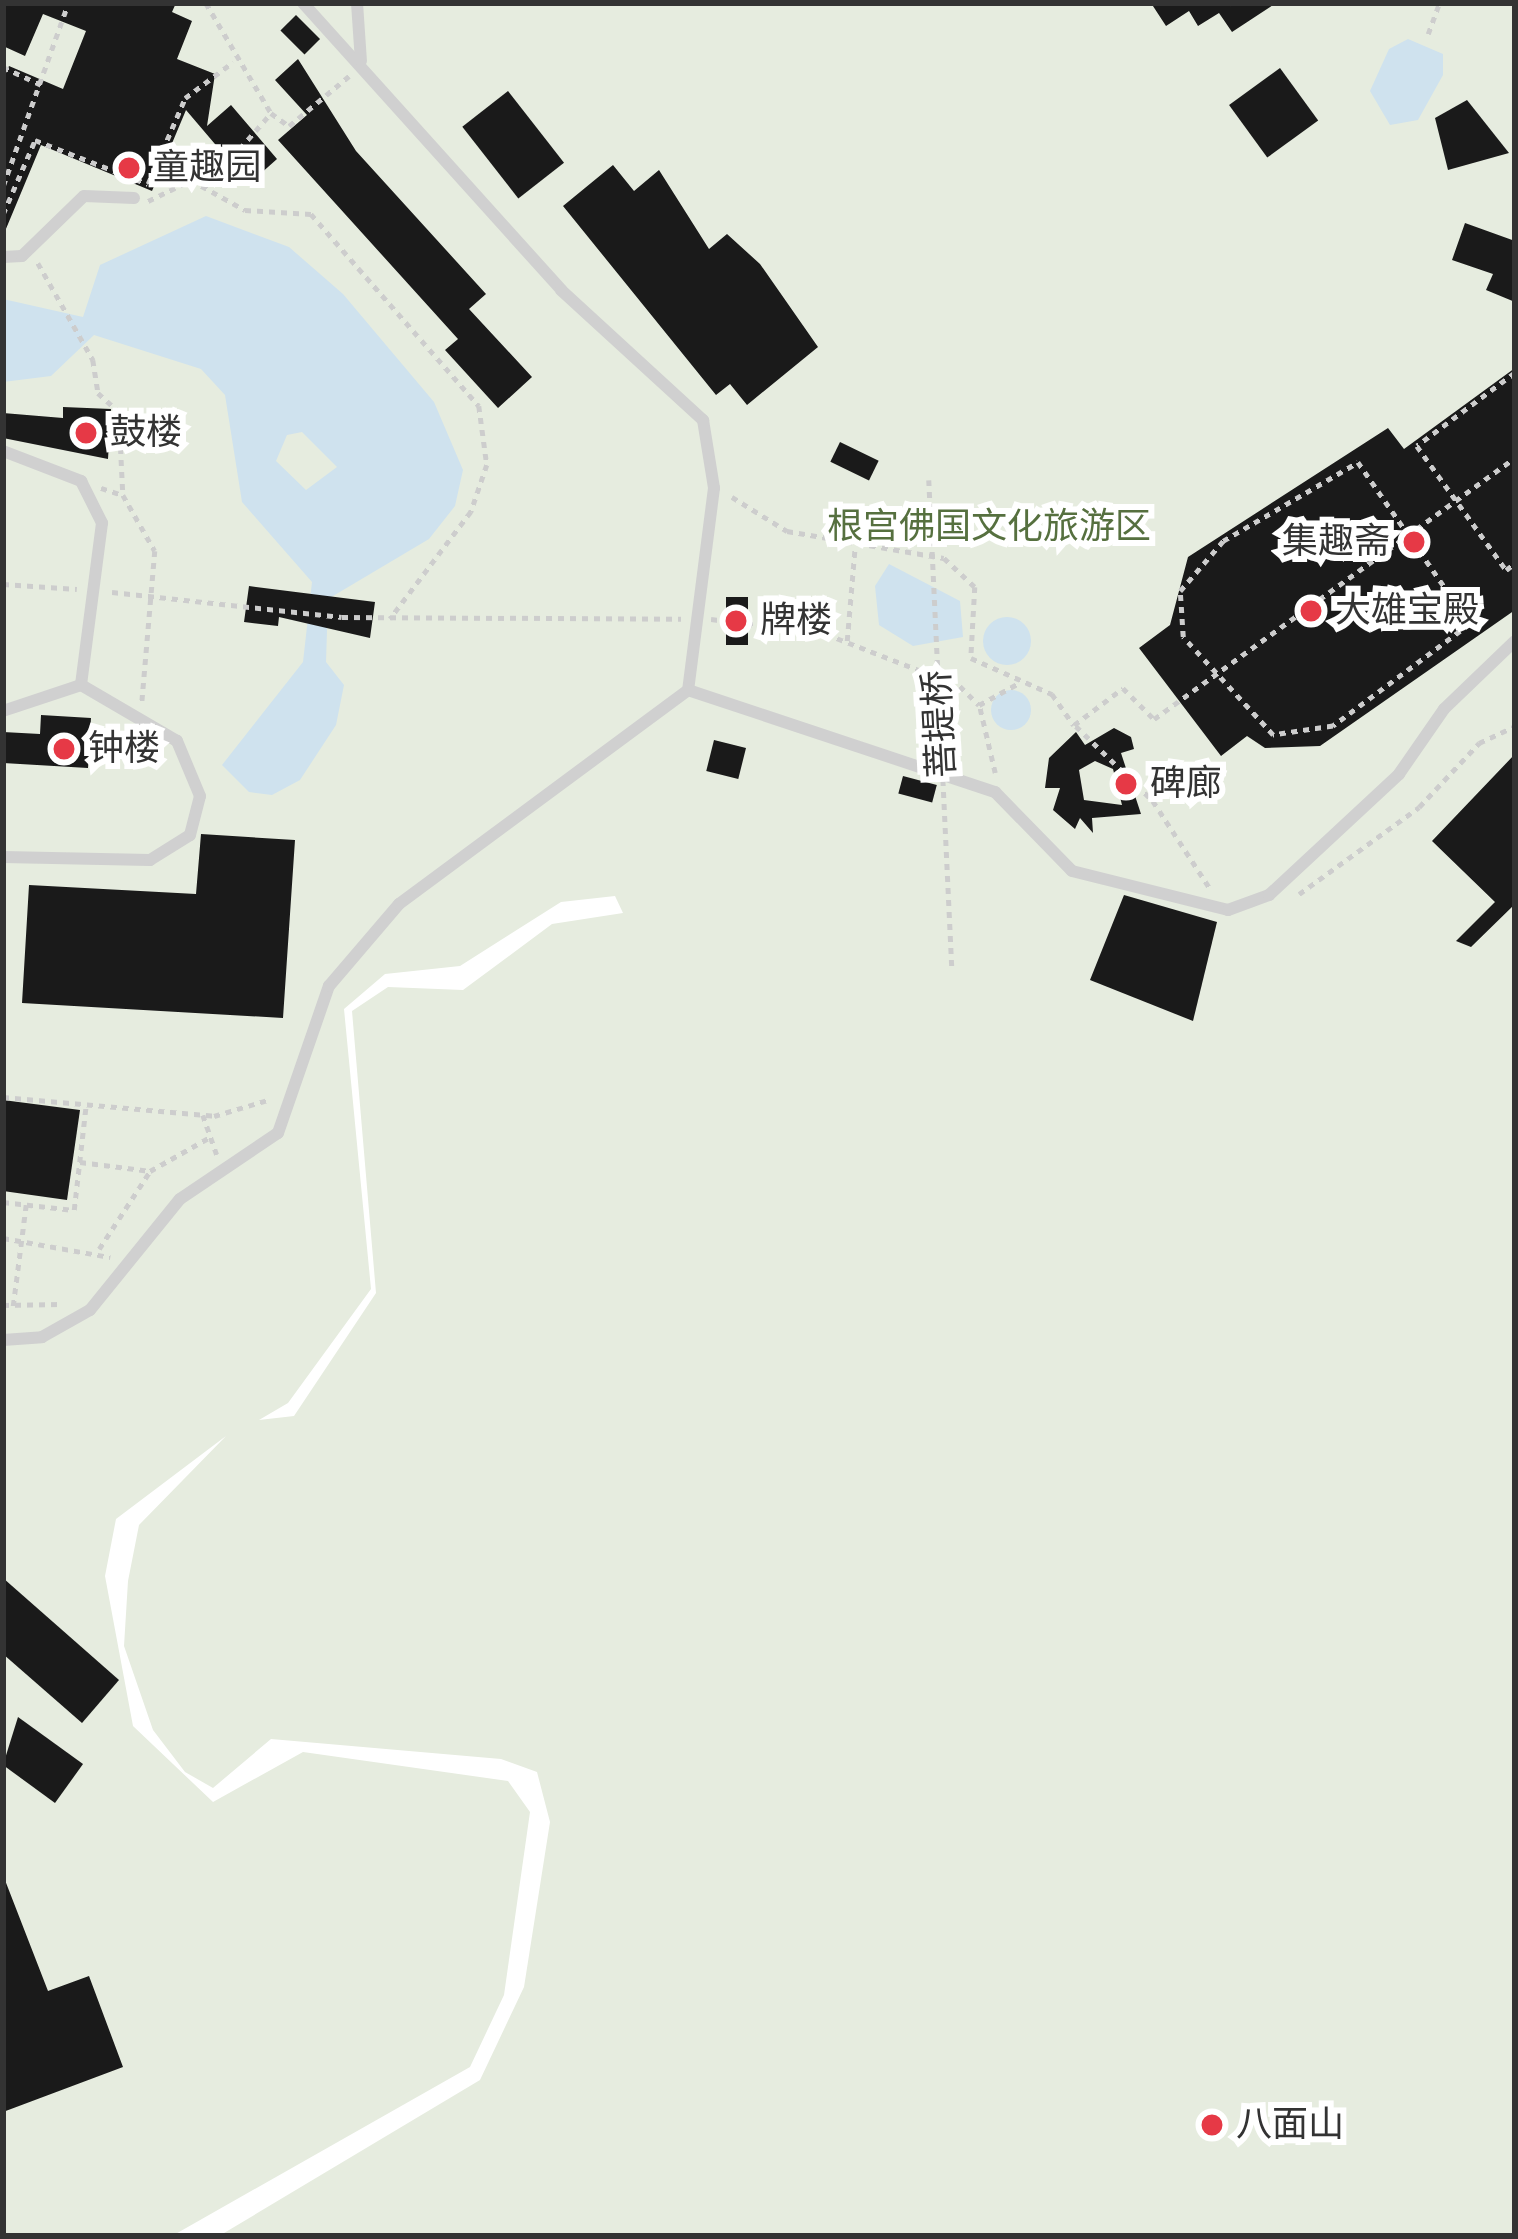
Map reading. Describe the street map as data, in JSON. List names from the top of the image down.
{
  "streets": {
    "path": ["菩提桥"]
  },
  "parks": ["根宫佛国文化旅游区"],
  "places": [
    "童趣园",
    "鼓楼",
    "集趣斋",
    "大雄宝殿",
    "牌楼",
    "钟楼",
    "碑廊",
    "八面山"
  ]
}
